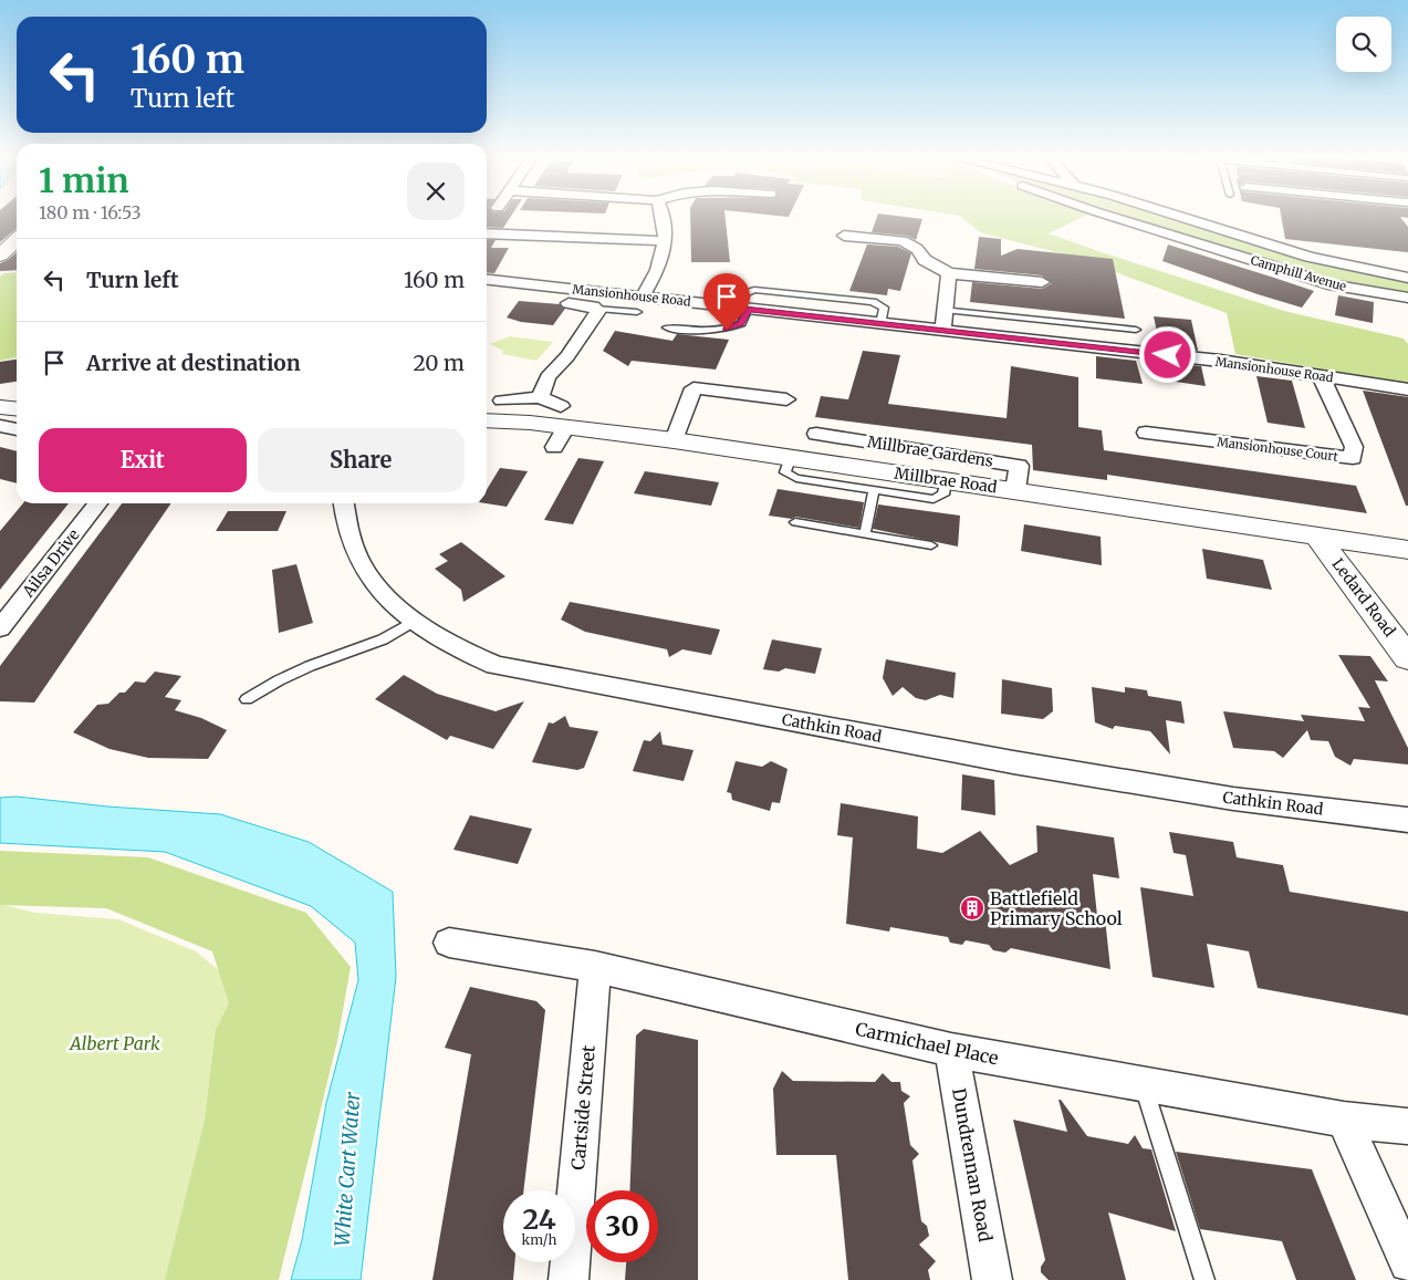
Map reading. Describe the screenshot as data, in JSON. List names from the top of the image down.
{
  "streets": {
    "street": [
      "Camphill Avenue",
      "Mansionhouse Road",
      "Mansionhouse Court",
      "Millbrae Gardens",
      "Millbrae Road",
      "Ailsa Drive",
      "Ledard Road",
      "Cathkin Road",
      "Carmichael Place",
      "Cartside Street",
      "Dundrennan Road"
    ]
  },
  "crossings": [
    ["Mansionhouse Road", "Mansionhouse Court"],
    ["Millbrae Gardens", "Millbrae Road"],
    ["Millbrae Road", "Ledard Road"],
    ["Carmichael Place", "Cartside Street"],
    ["Carmichael Place", "Dundrennan Road"]
  ],
  "water": ["White Cart Water"],
  "parks": ["Albert Park"],
  "places": {
    "building": ["Battlefield Primary School"]
  },
  "page": {
    "turn": ["160 m", "Turn left"],
    "heading": ["1 min", "180 m · 16:53"],
    "list": [
      {
        "name": "Turn left",
        "value": "160 m"
      },
      {
        "name": "Arrive at destination",
        "value": "20 m"
      }
    ],
    "buttons": ["Exit", "Share"],
    "speed": "24 km/h",
    "limit": "30"
  }
}
